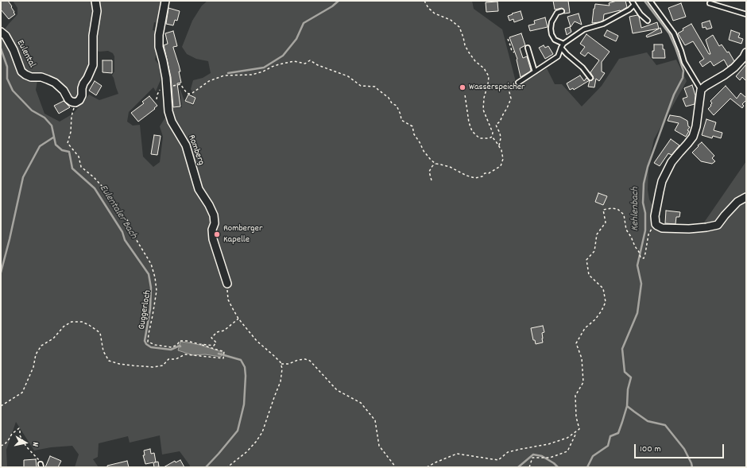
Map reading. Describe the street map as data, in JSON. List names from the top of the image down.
{
  "streets": {
    "street": ["Eulental", "Romberg"],
    "path": ["Guggerloch"]
  },
  "crossings": [
    ["Eulental", "Guggerloch"]
  ],
  "water": ["Kehlenbach", "Eulentaler Bach"],
  "places": ["Wasserspeicher", "Romberger Kapelle"],
  "scale_bar": "100 m",
  "north": "right"
}
